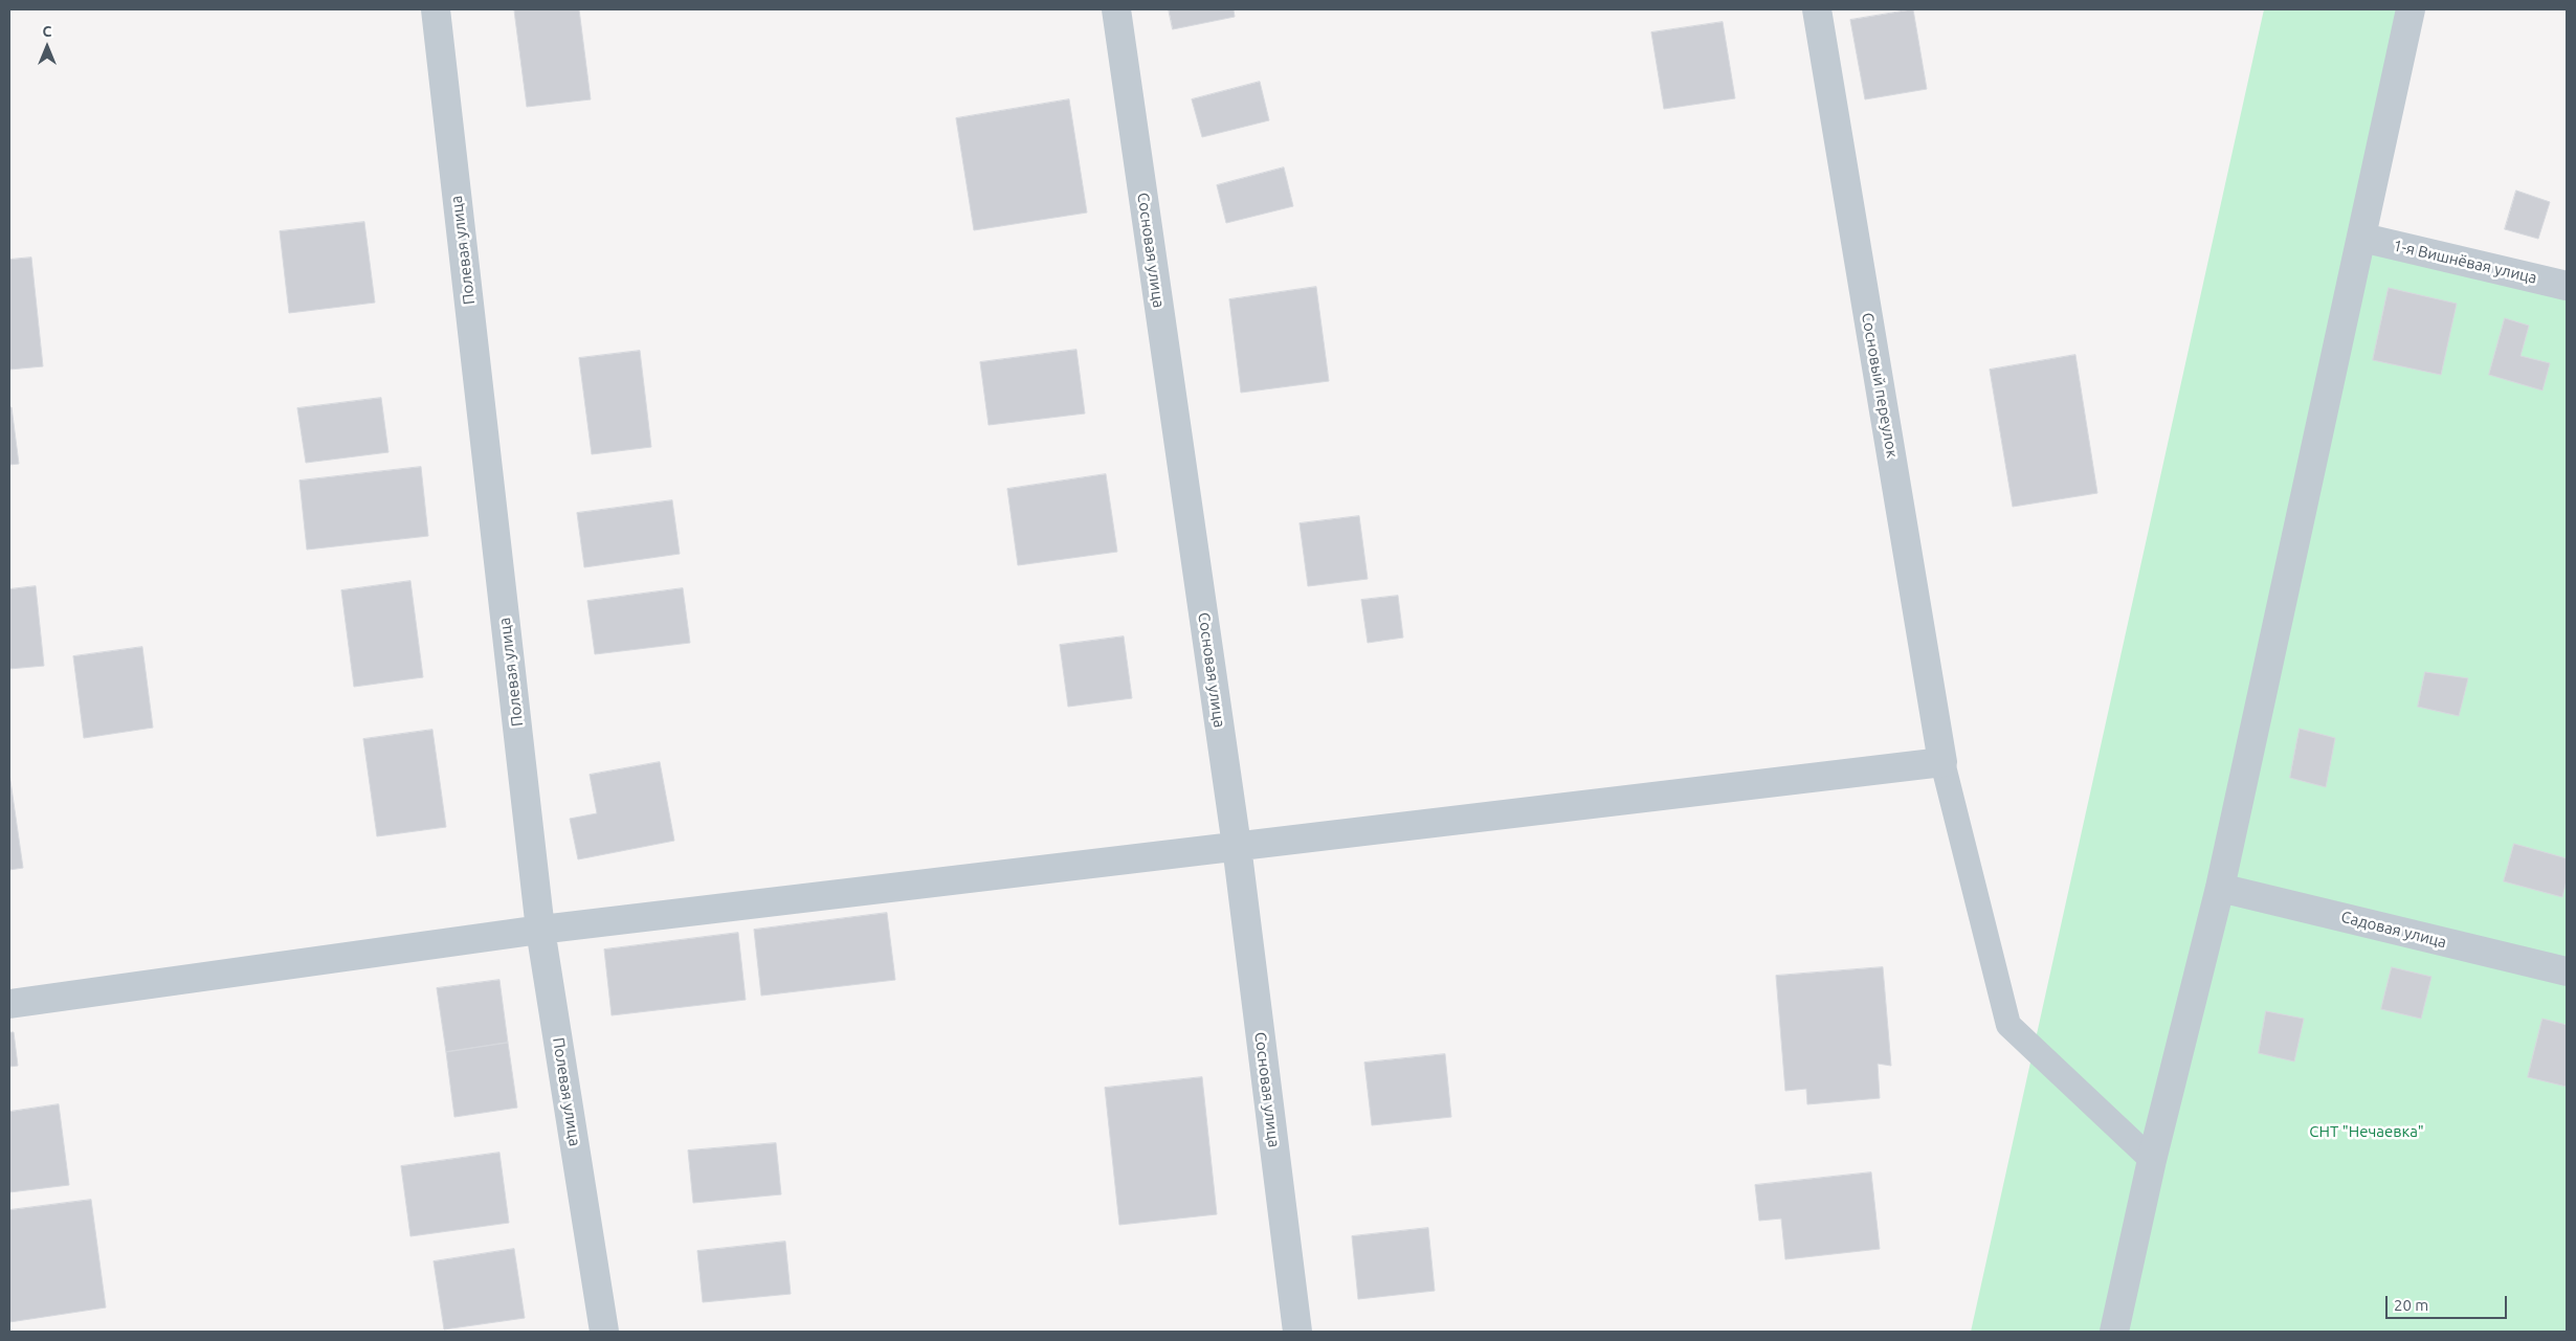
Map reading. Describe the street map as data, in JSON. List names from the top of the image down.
{
  "streets": {
    "street": [
      "Полевая улица",
      "Сосновая улица",
      "1-я Вишнёвая улица",
      "Сосновый переулок",
      "Садовая улица"
    ]
  },
  "parks": ["СНТ \"Нечаевка\""],
  "scale_bar": "20 m",
  "north": "top"
}
